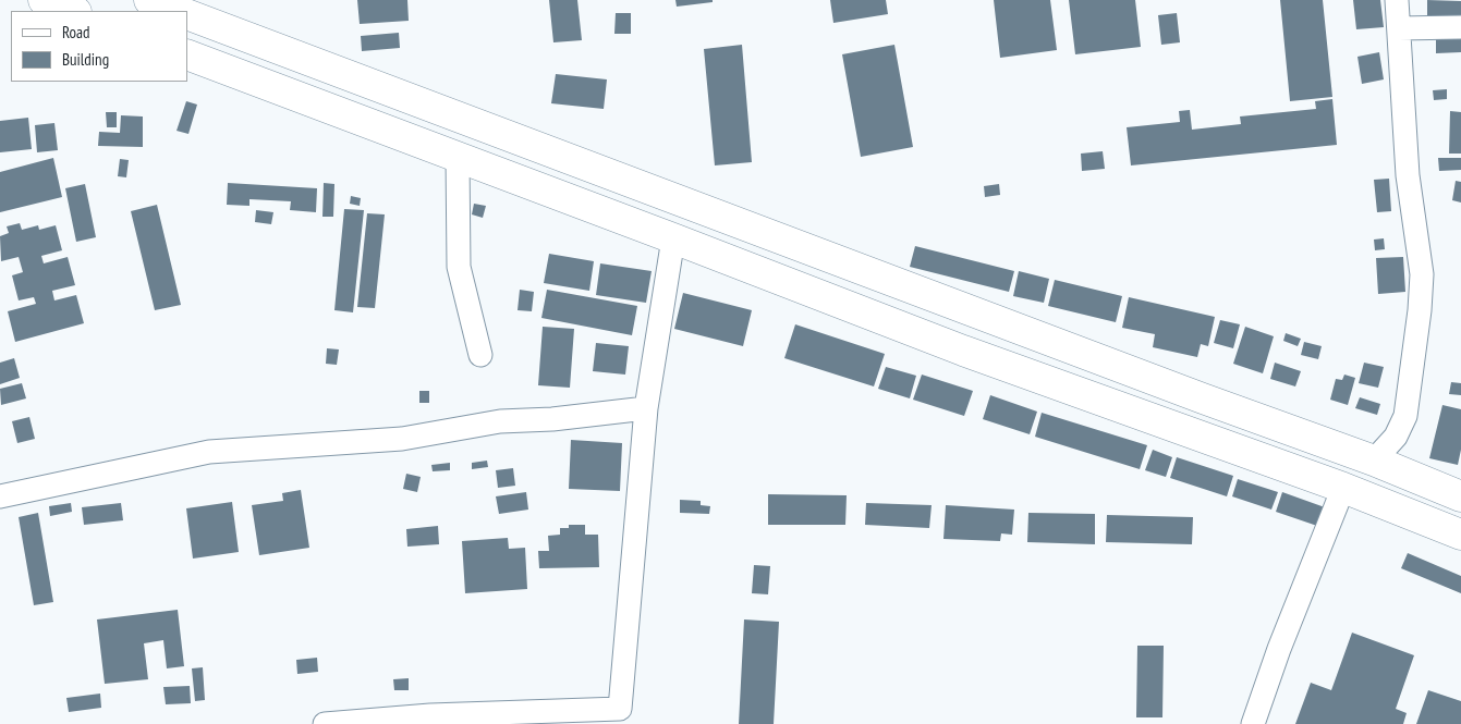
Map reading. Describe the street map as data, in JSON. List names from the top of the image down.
{
  "legend": ["Road", "Building"]
}
